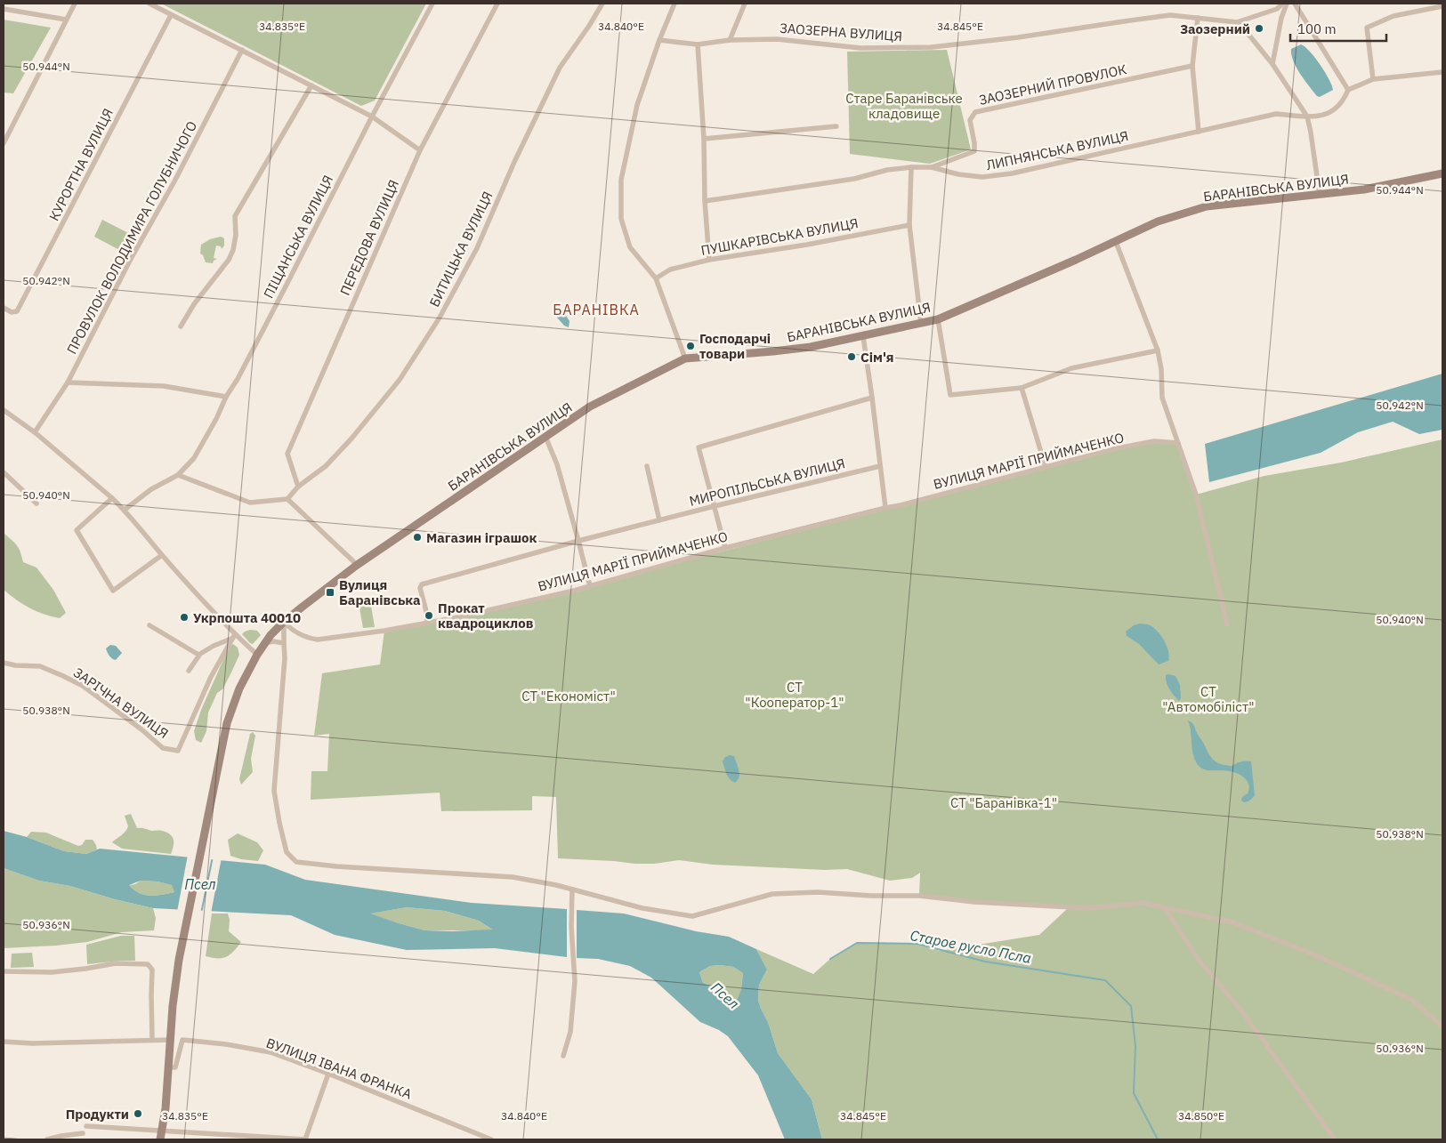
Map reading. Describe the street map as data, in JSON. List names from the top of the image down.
{
  "streets": {
    "main road": ["БАРАНІВСЬКА ВУЛИЦЯ"],
    "street": [
      "ЗАОЗЕРНА ВУЛИЦЯ",
      "ЗАОЗЕРНИЙ ПРОВУЛОК",
      "ЛИПНЯНСЬКА ВУЛИЦЯ",
      "КУРОРТНА ВУЛИЦЯ",
      "ПІЩАНСЬКА ВУЛИЦЯ",
      "ПУШКАРІВСЬКА ВУЛИЦЯ",
      "ПРОВУЛОК ВОЛОДИМИРА ГОЛУБНИЧОГО",
      "ПЕРЕДОВА ВУЛИЦЯ",
      "БИТИЦЬКА ВУЛИЦЯ",
      "ВУЛИЦЯ МАРІЇ ПРИЙМАЧЕНКО",
      "МИРОПІЛЬСЬКА ВУЛИЦЯ",
      "ЗАРІЧНА ВУЛИЦЯ",
      "ВУЛИЦЯ ІВАНА ФРАНКА"
    ]
  },
  "crossings": [
    ["ЗАОЗЕРНИЙ ПРОВУЛОК", "ЛИПНЯНСЬКА ВУЛИЦЯ"],
    ["БАРАНІВСЬКА ВУЛИЦЯ", "ВУЛИЦЯ МАРІЇ ПРИЙМАЧЕНКО"],
    ["БАРАНІВСЬКА ВУЛИЦЯ", "ВУЛИЦЯ ІВАНА ФРАНКА"],
    ["ПЕРЕДОВА ВУЛИЦЯ", "БИТИЦЬКА ВУЛИЦЯ"],
    ["ВУЛИЦЯ МАРІЇ ПРИЙМАЧЕНКО", "МИРОПІЛЬСЬКА ВУЛИЦЯ"]
  ],
  "districts": ["БАРАНІВКА"],
  "water": ["Псел", "Старое русло Псла"],
  "parks": [
    "Старе Баранівське кладовище",
    "СТ \"Кооператор-1\"",
    "СТ \"Автомобіліст\"",
    "СТ \"Економіст\"",
    "СТ \"Баранівка-1\""
  ],
  "places": {
    "other": [
      "Заозерний",
      "Господарчі товари",
      "Сім'я",
      "Магазин іграшок",
      "Прокат квадроциклов",
      "Укрпошта 40010",
      "Продукти"
    ],
    "transit": ["Вулиця Баранівська"]
  },
  "scale_bar": "100 m",
  "coordinates": [
    "34.835°E",
    "34.840°E",
    "34.845°E",
    "50.944°N",
    "50.942°N",
    "50.940°N",
    "50.938°N",
    "50.936°N",
    "34.850°E"
  ]
}
